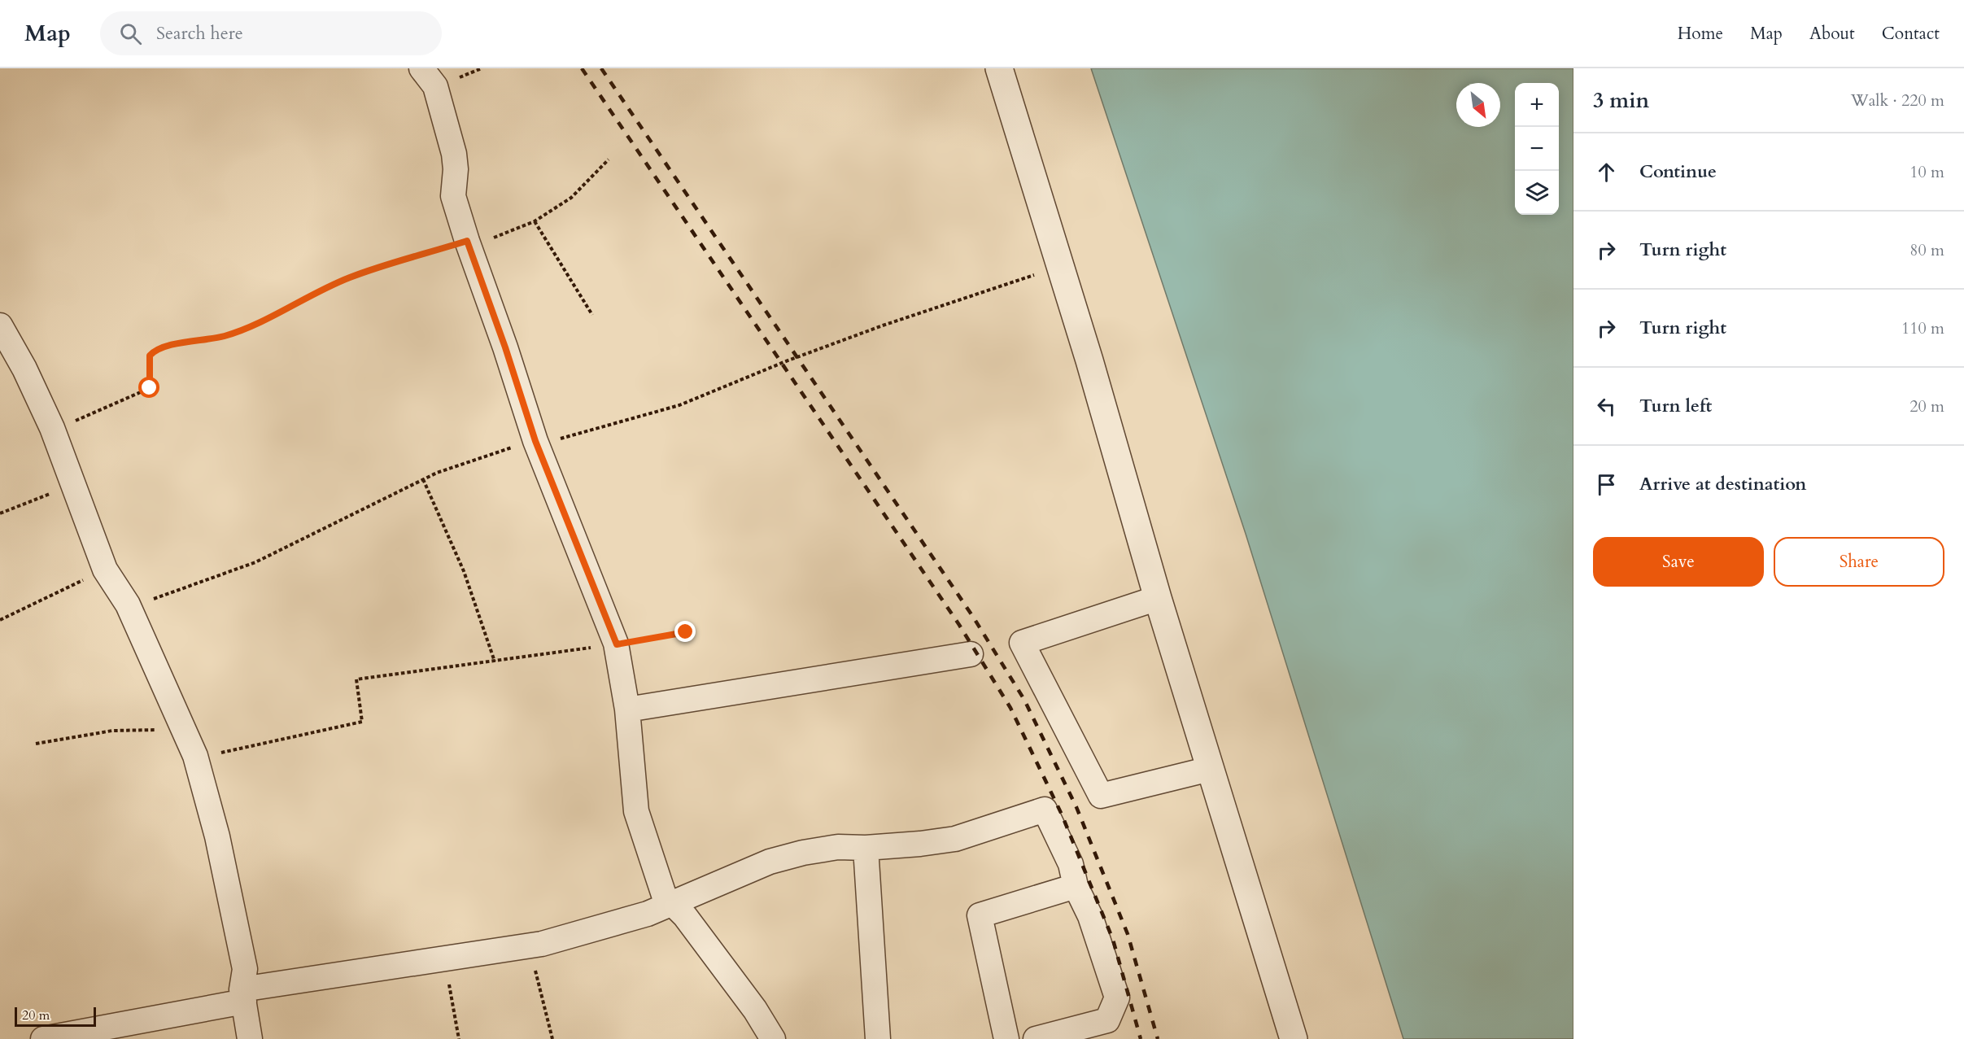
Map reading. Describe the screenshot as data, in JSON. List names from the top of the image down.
{
  "scale_bar": "20 m",
  "north": "bottom right",
  "page": {
    "header": "Map",
    "search": "Search here",
    "nav": [
      "Home",
      "Map",
      "About",
      "Contact"
    ],
    "heading": ["3 min", "Walk · 220 m"],
    "map_buttons": ["+", "−"],
    "list": [
      ["Continue", "10 m"],
      ["Turn right", "80 m"],
      ["Turn right", "110 m"],
      ["Turn left", "20 m"],
      "Arrive at destination"
    ],
    "buttons": ["Save", "Share"],
    "scale": "20 m"
  }
}
